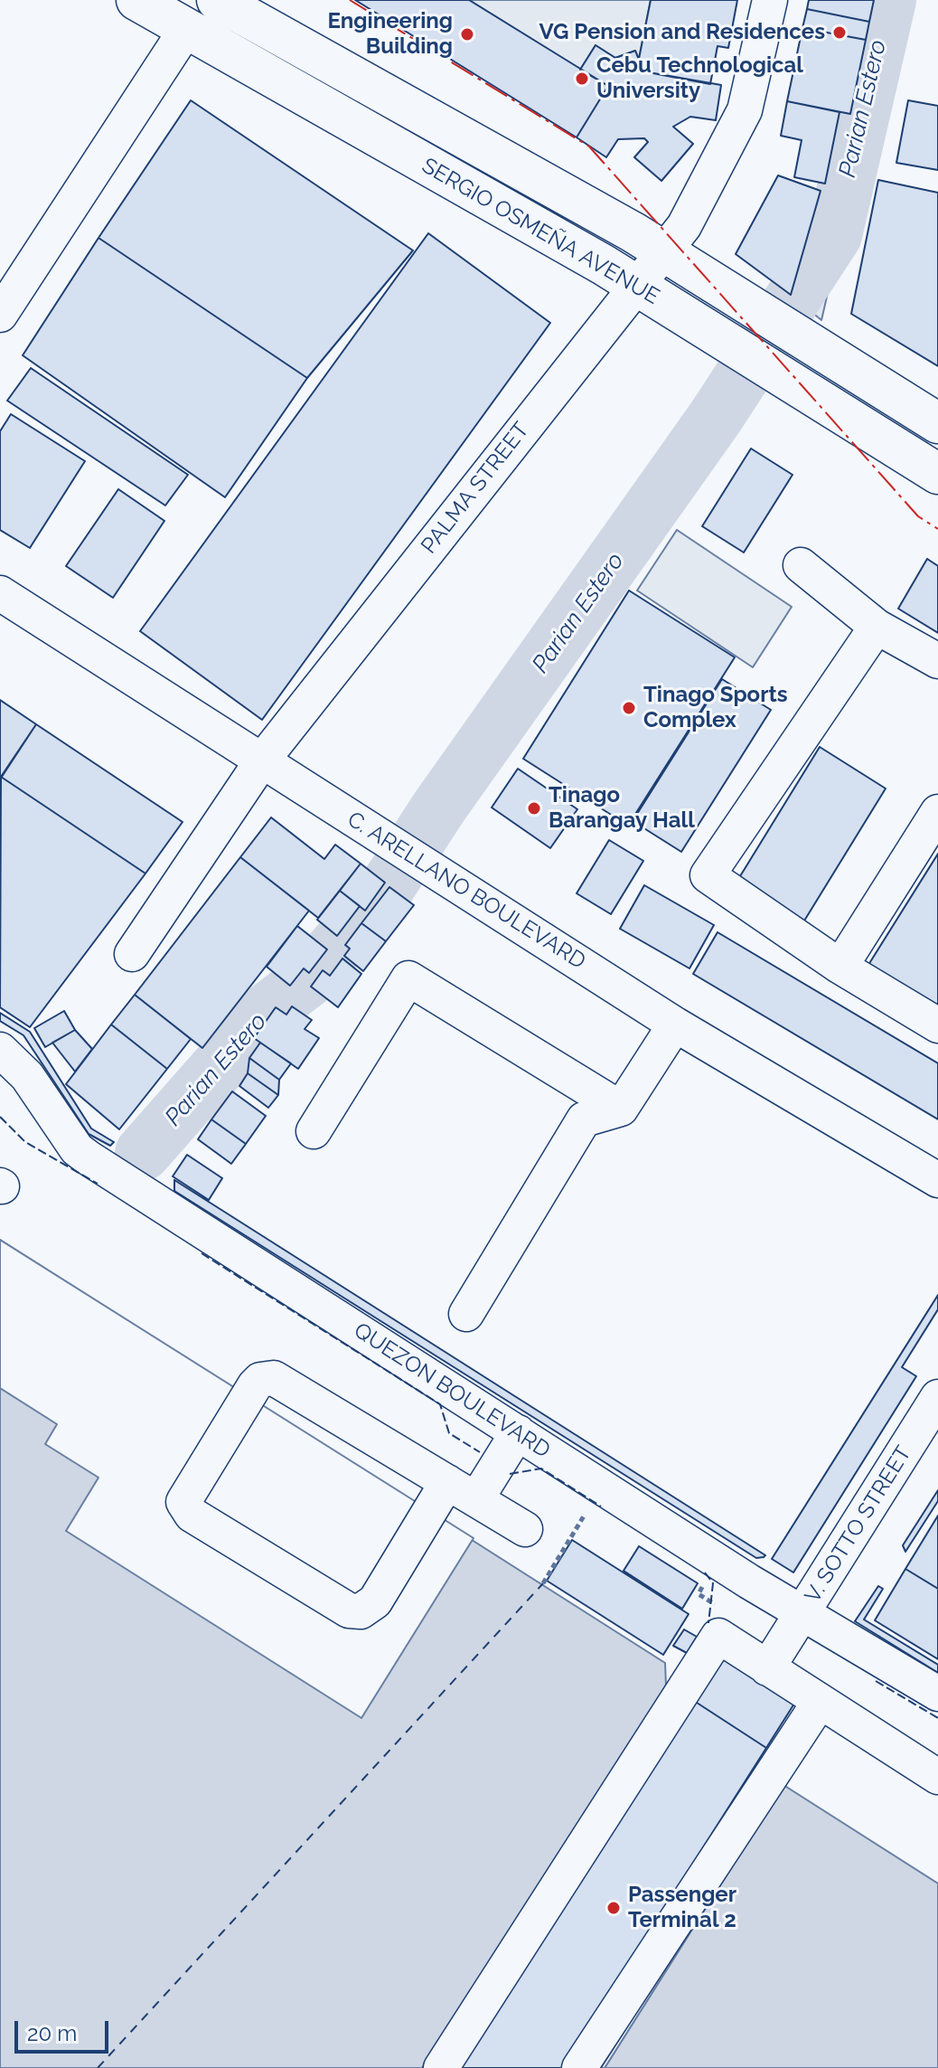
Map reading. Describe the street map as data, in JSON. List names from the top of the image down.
{
  "streets": {
    "highway": ["SERGIO OSMEÑA AVENUE"],
    "street": [
      "PALMA STREET",
      "C. ARELLANO BOULEVARD",
      "QUEZON BOULEVARD",
      "V. SOTTO STREET"
    ]
  },
  "crossings": [
    ["SERGIO OSMEÑA AVENUE", "PALMA STREET"],
    ["PALMA STREET", "C. ARELLANO BOULEVARD"],
    ["QUEZON BOULEVARD", "V. SOTTO STREET"]
  ],
  "water": ["Parian Estero"],
  "places": [
    "VG Pension and Residences",
    "Engineering Building",
    "Cebu Technological University",
    "Tinago Sports Complex",
    "Tinago Barangay Hall",
    "Passenger Terminal 2"
  ],
  "scale_bar": "20 m"
}
